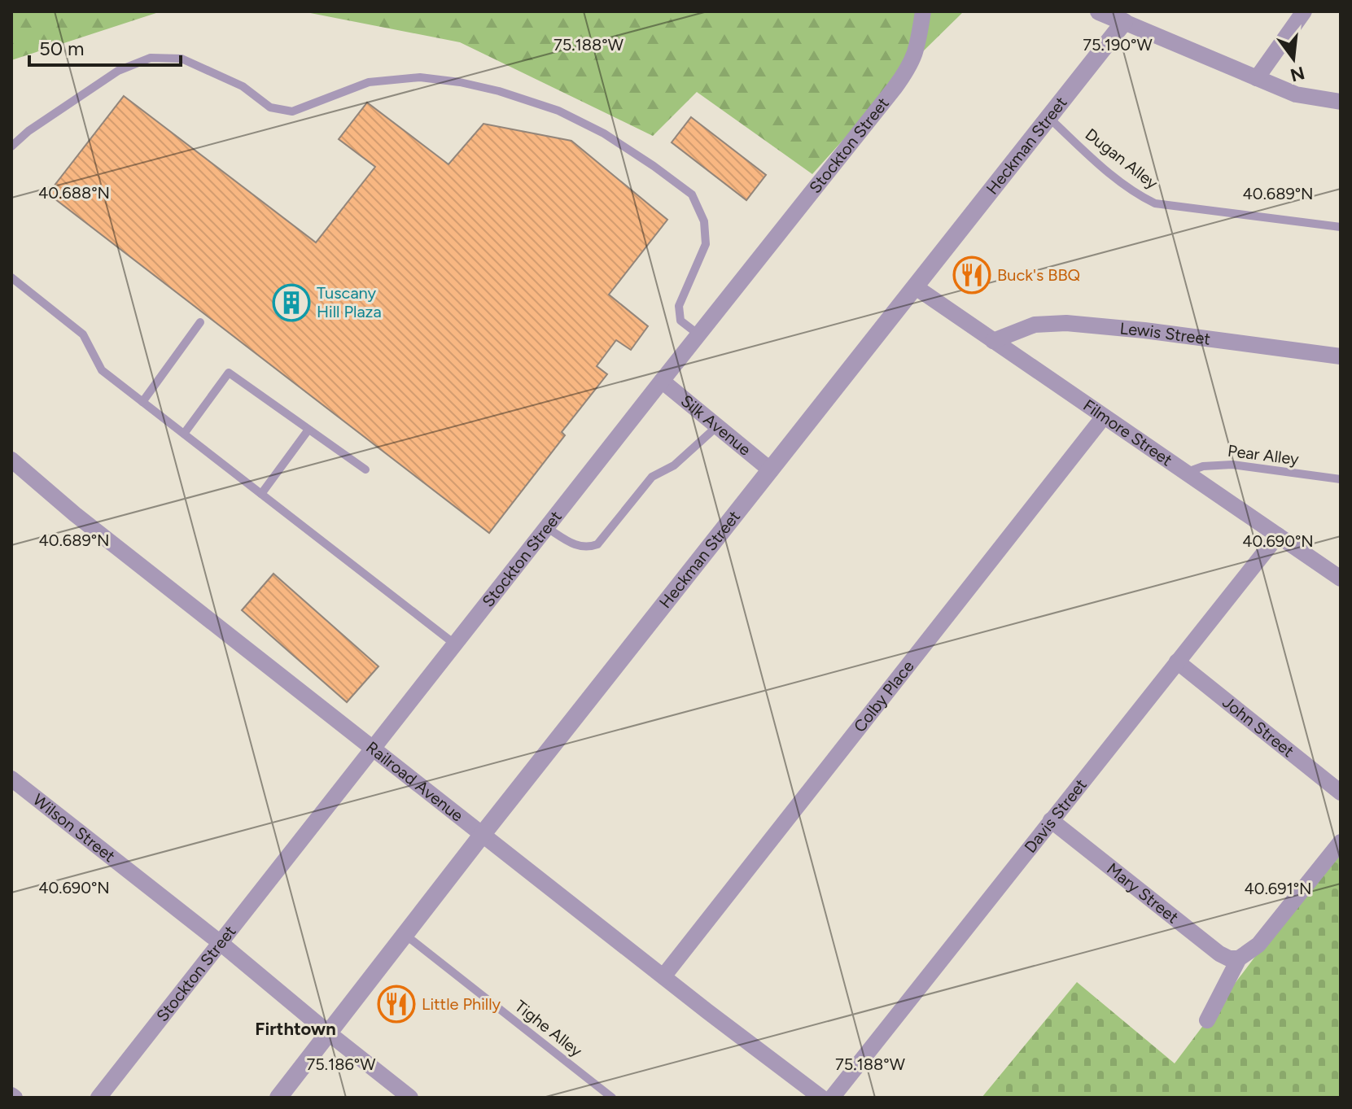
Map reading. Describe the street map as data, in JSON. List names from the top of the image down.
{
  "streets": {
    "street": [
      "Heckman Street",
      "Stockton Street",
      "Lewis Street",
      "Silk Avenue",
      "Filmore Street",
      "Colby Place",
      "John Street",
      "Railroad Avenue",
      "Davis Street",
      "Wilson Street",
      "Mary Street"
    ],
    "lane": ["Dugan Alley", "Pear Alley", "Tighe Alley"]
  },
  "crossings": [
    ["Heckman Street", "Dugan Alley"],
    ["Heckman Street", "Silk Avenue"],
    ["Heckman Street", "Filmore Street"],
    ["Heckman Street", "Railroad Avenue"],
    ["Heckman Street", "Wilson Street"],
    ["Heckman Street", "Tighe Alley"],
    ["Stockton Street", "Silk Avenue"],
    ["Stockton Street", "Railroad Avenue"],
    ["Stockton Street", "Wilson Street"],
    ["Lewis Street", "Filmore Street"],
    ["Filmore Street", "Pear Alley"],
    ["Filmore Street", "Colby Place"],
    ["Filmore Street", "Davis Street"],
    ["Colby Place", "Railroad Avenue"],
    ["John Street", "Davis Street"],
    ["Davis Street", "Mary Street"]
  ],
  "districts": ["Firthtown"],
  "places": {
    "restaurant": ["Buck's BBQ", "Little Philly"],
    "building": ["Tuscany Hill Plaza"]
  },
  "scale_bar": "50 m",
  "north": "bottom",
  "coordinates": [
    "75.188°W",
    "75.190°W",
    "40.688°N",
    "40.689°N",
    "40.690°N",
    "40.691°N",
    "75.186°W"
  ]
}
